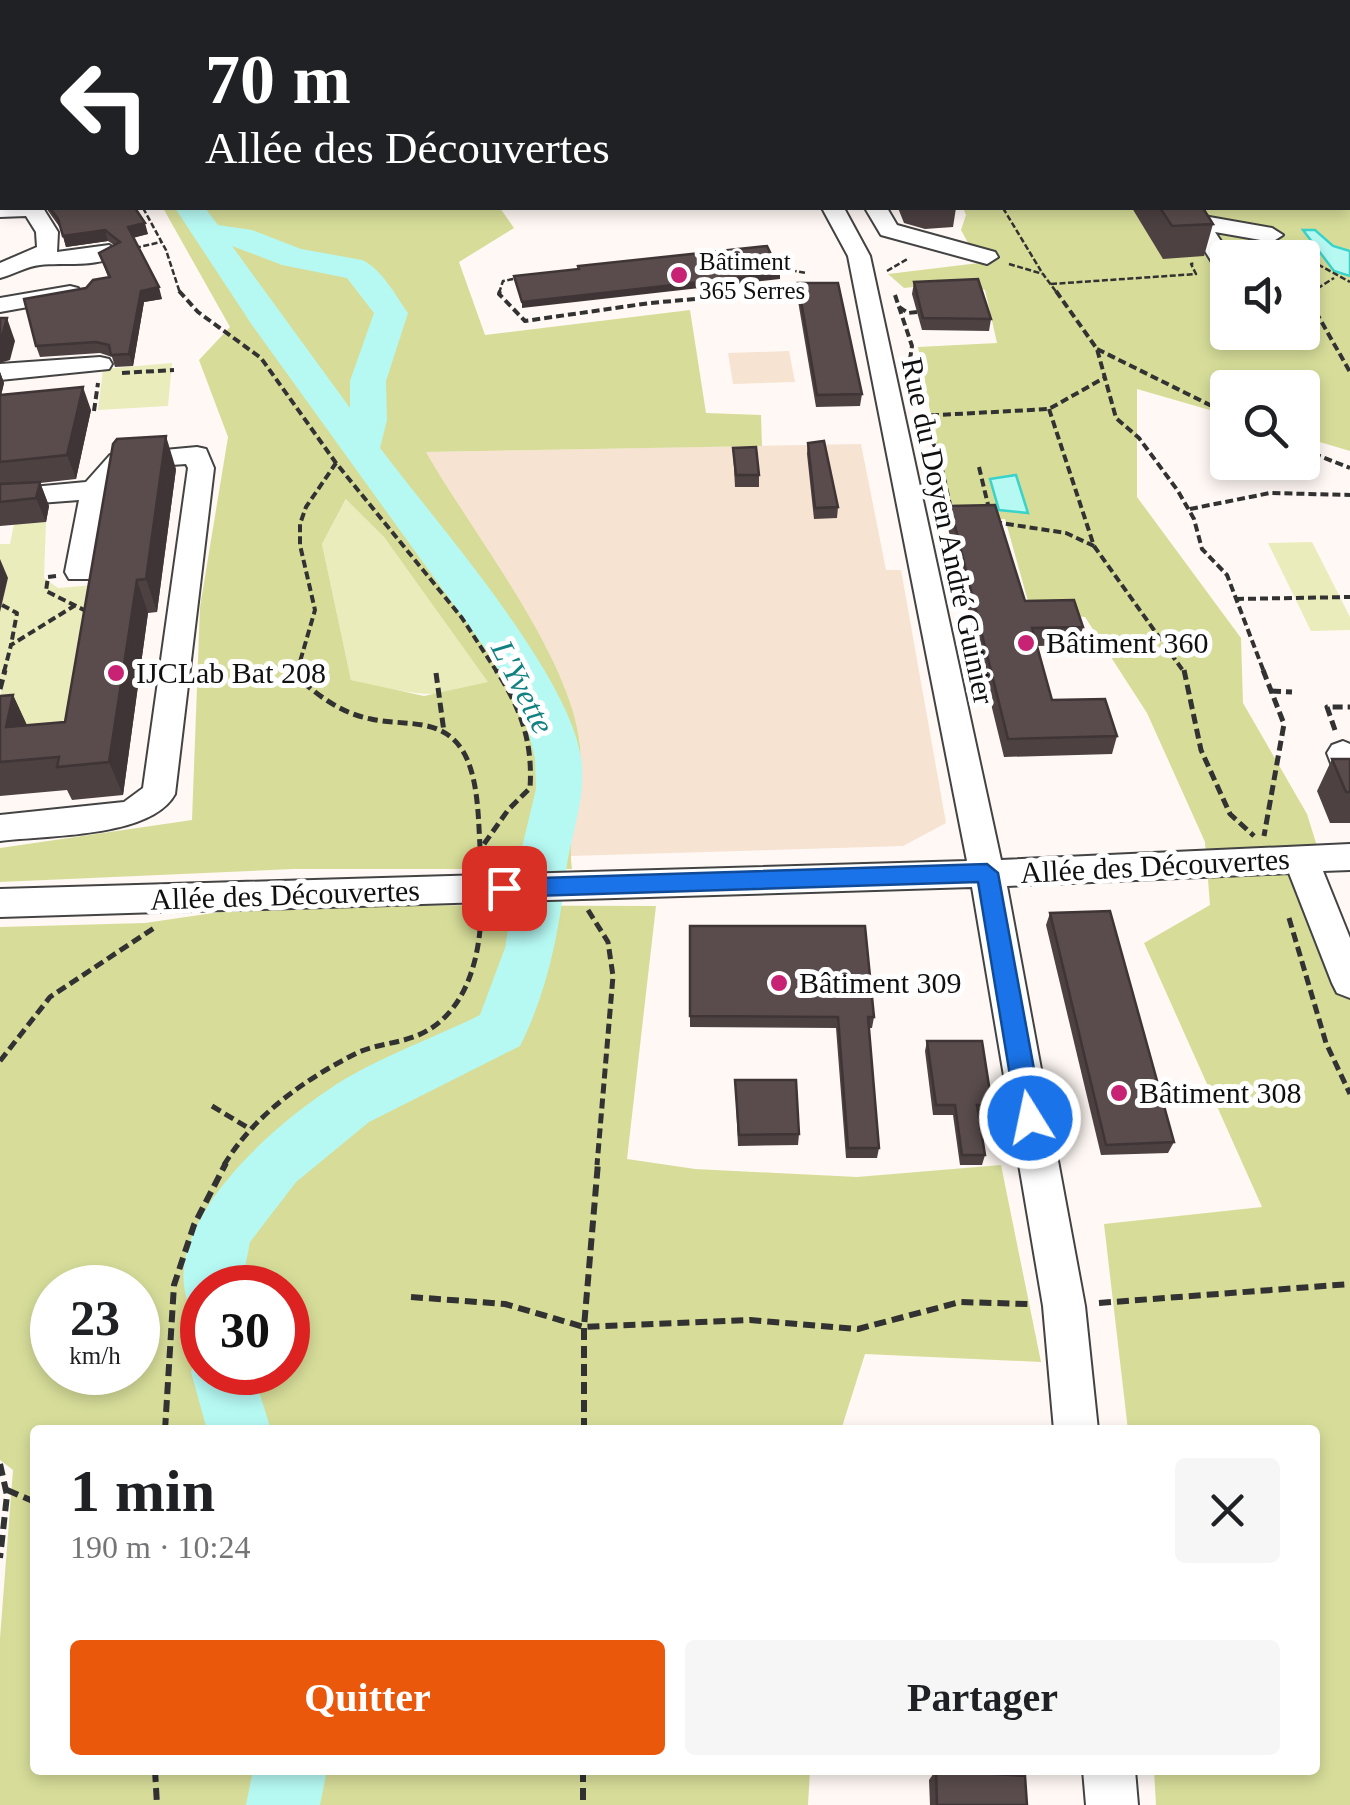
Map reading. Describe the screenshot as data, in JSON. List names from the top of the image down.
{
  "streets": {
    "street": ["Rue du Doyen André Guinier", "Allée des Découvertes"]
  },
  "crossings": [
    ["Rue du Doyen André Guinier", "Allée des Découvertes"]
  ],
  "water": ["L'Yvette"],
  "places": [
    "Bâtiment 365 Serres",
    "Bâtiment 360",
    "IJCLab Bat 208",
    "Bâtiment 309",
    "Bâtiment 308"
  ],
  "page": {
    "turn": ["70 m", "Allée des Découvertes"],
    "speed": "23 km/h",
    "limit": "30",
    "heading": ["1 min", "190 m · 10:24"],
    "buttons": ["Quitter", "Partager"]
  }
}
